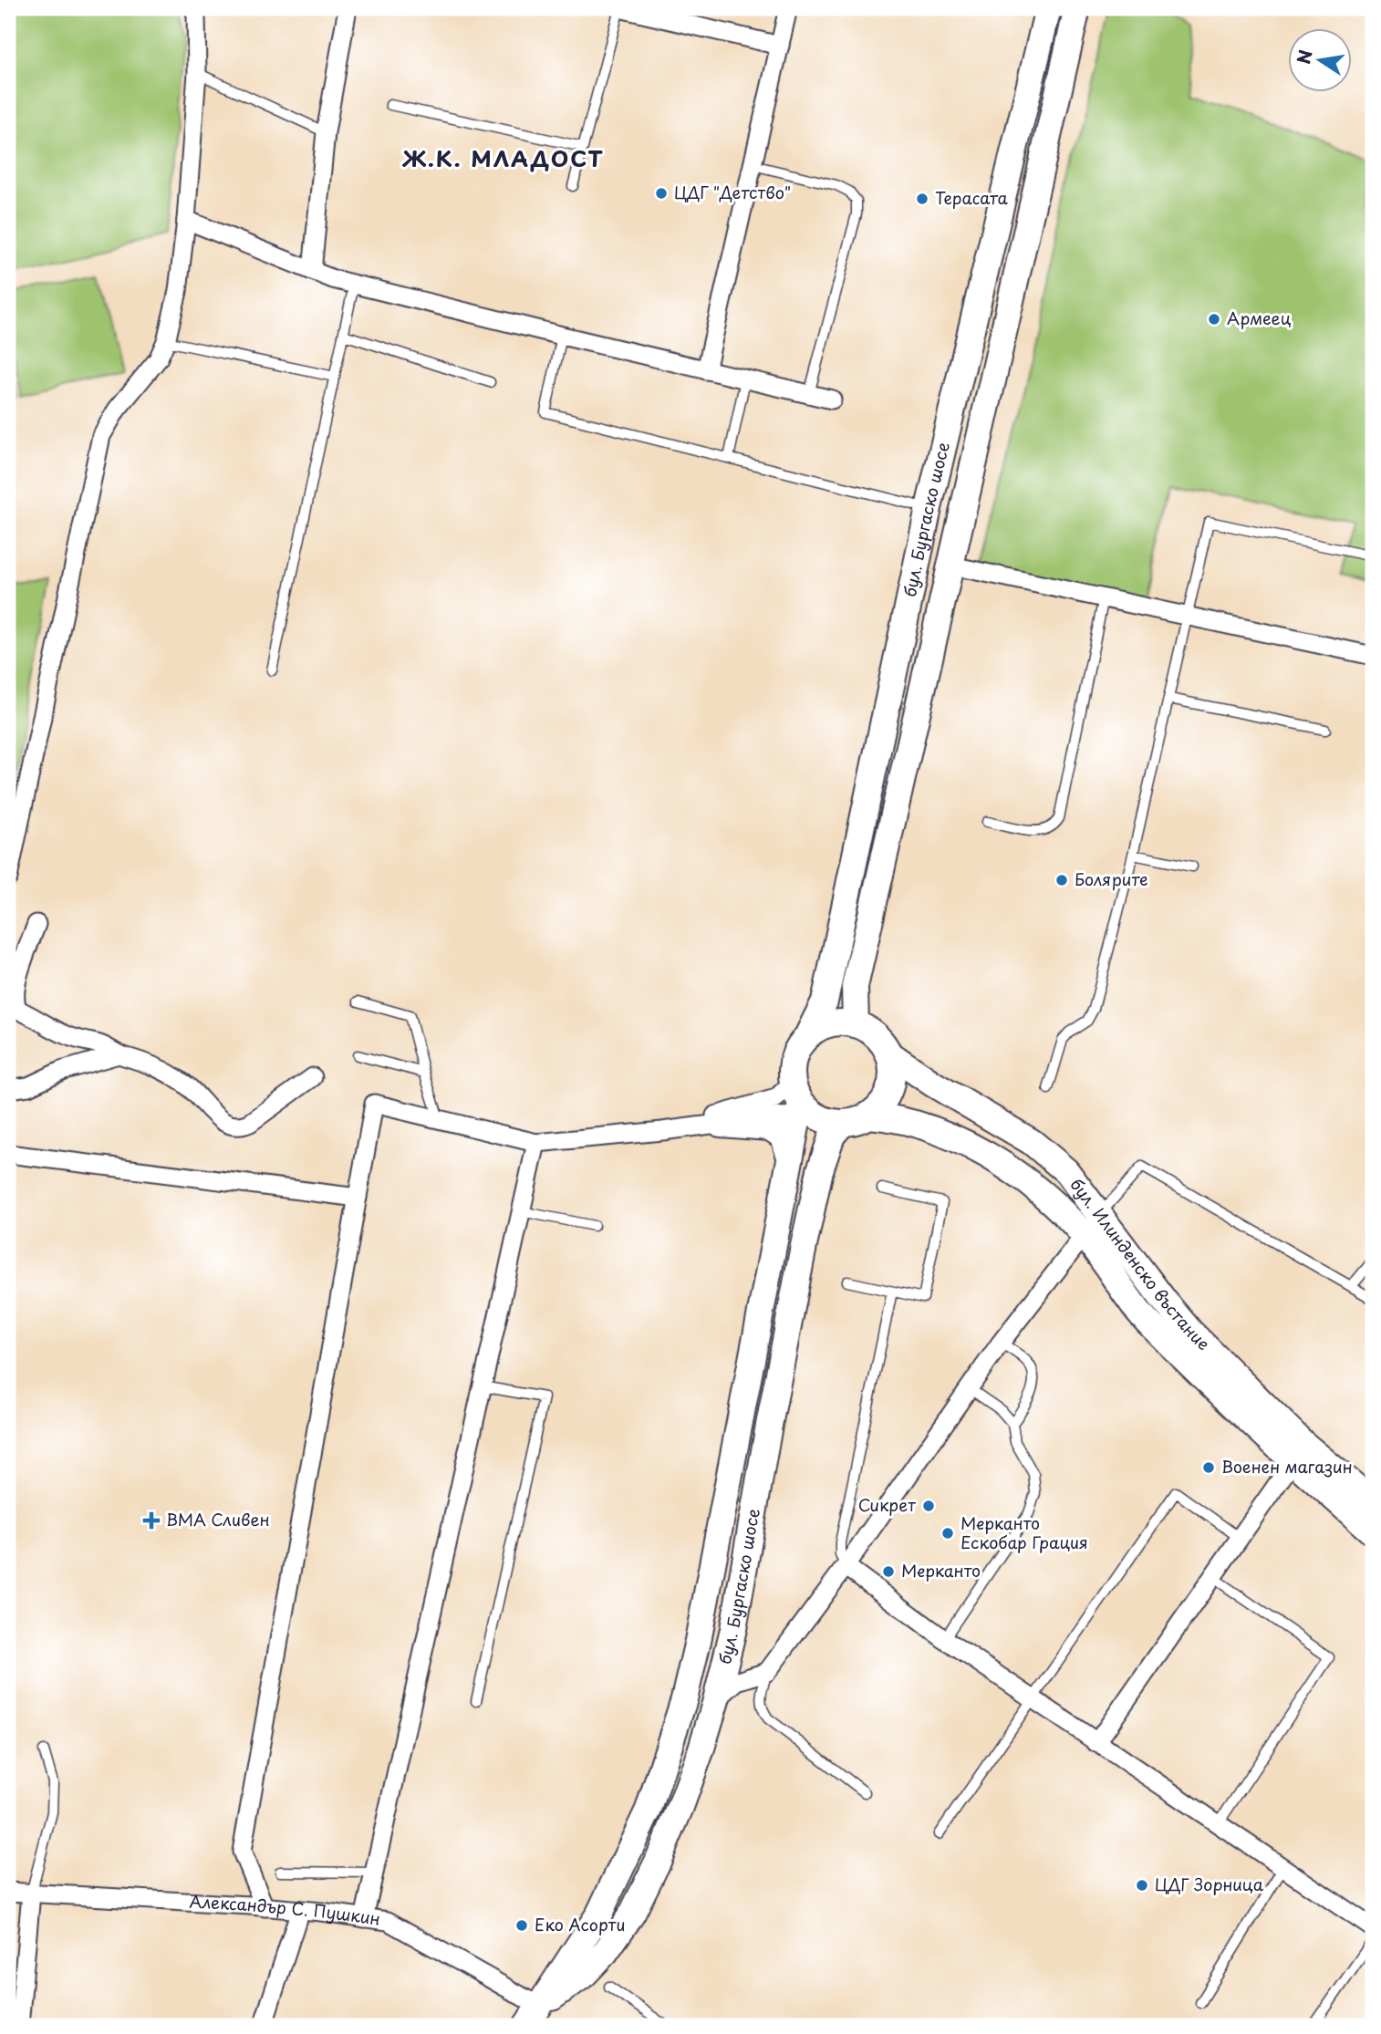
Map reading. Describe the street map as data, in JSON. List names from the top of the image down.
{
  "streets": {
    "main road": ["бул. Бургаско шосе", "бул. Илинденско въстание"],
    "street": ["Александър С. Пушкин"]
  },
  "crossings": [
    ["бул. Бургаско шосе", "бул. Илинденско въстание"],
    ["бул. Бургаско шосе", "Александър С. Пушкин"]
  ],
  "districts": ["Ж.К. МЛАДОСТ"],
  "places": {
    "other": [
      "ЦДГ \"Детство\"",
      "Терасата",
      "Армеец",
      "Болярите",
      "Военен магазин",
      "Сикрет",
      "Мерканто Ескобар Грация",
      "Мерканто",
      "ЦДГ Зорница",
      "Еко Асорти"
    ],
    "health": ["ВМА Сливен"]
  },
  "north": "left"
}
